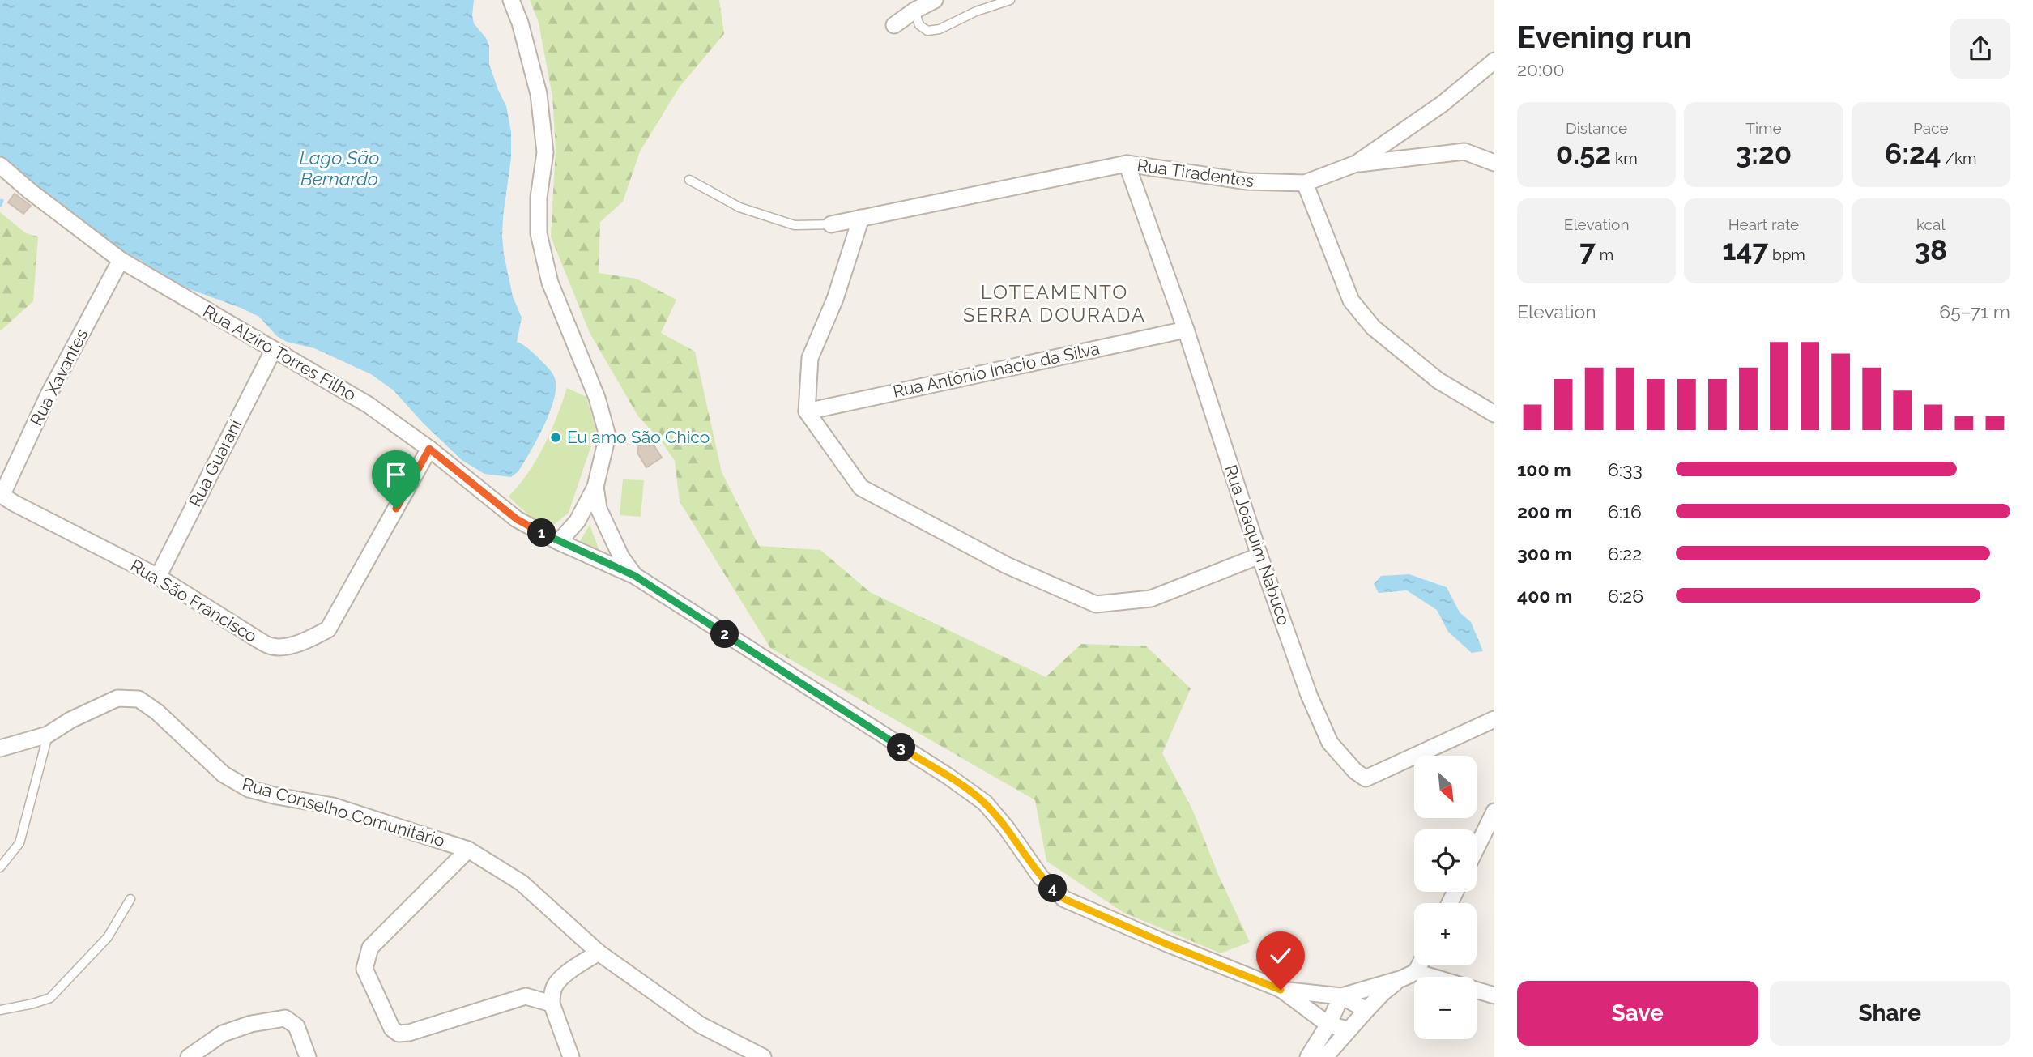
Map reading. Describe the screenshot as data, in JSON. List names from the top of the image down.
{
  "streets": {
    "street": [
      "Rua Tiradentes",
      "Rua Alziro Torres Filho",
      "Rua Antônio Inácio da Silva",
      "Rua Xavantes",
      "Rua Guarani",
      "Rua Joaquim Nabuco",
      "Rua São Francisco",
      "Rua Conselho Comunitário"
    ]
  },
  "crossings": [
    ["Rua Tiradentes", "Rua Joaquim Nabuco"],
    ["Rua Alziro Torres Filho", "Rua Xavantes"],
    ["Rua Alziro Torres Filho", "Rua Guarani"],
    ["Rua Alziro Torres Filho", "Rua São Francisco"],
    ["Rua Antônio Inácio da Silva", "Rua Joaquim Nabuco"],
    ["Rua Xavantes", "Rua São Francisco"],
    ["Rua Guarani", "Rua São Francisco"]
  ],
  "districts": ["LOTEAMENTO SERRA DOURADA"],
  "water": ["Lago São Bernardo"],
  "places": ["Eu amo São Chico"],
  "north": "bottom right",
  "page": {
    "heading": ["Evening run", "20:00"],
    "stats": [
      ["Distance", "0.52 km"],
      ["Time", "3:20"],
      ["Pace", "6:24 /km"],
      ["Elevation", "7 m"],
      ["Heart rate", "147 bpm"],
      ["kcal", "38"]
    ],
    "chart": ["Elevation", "65–71 m"],
    "list": [
      {
        "name": "100 m",
        "note": "6:33"
      },
      {
        "name": "200 m",
        "note": "6:16"
      },
      {
        "name": "300 m",
        "note": "6:22"
      },
      {
        "name": "400 m",
        "note": "6:26"
      }
    ],
    "pins": [
      "1",
      "2",
      "3",
      "4"
    ],
    "map_buttons": ["+", "−"],
    "buttons": ["Save", "Share"]
  }
}
